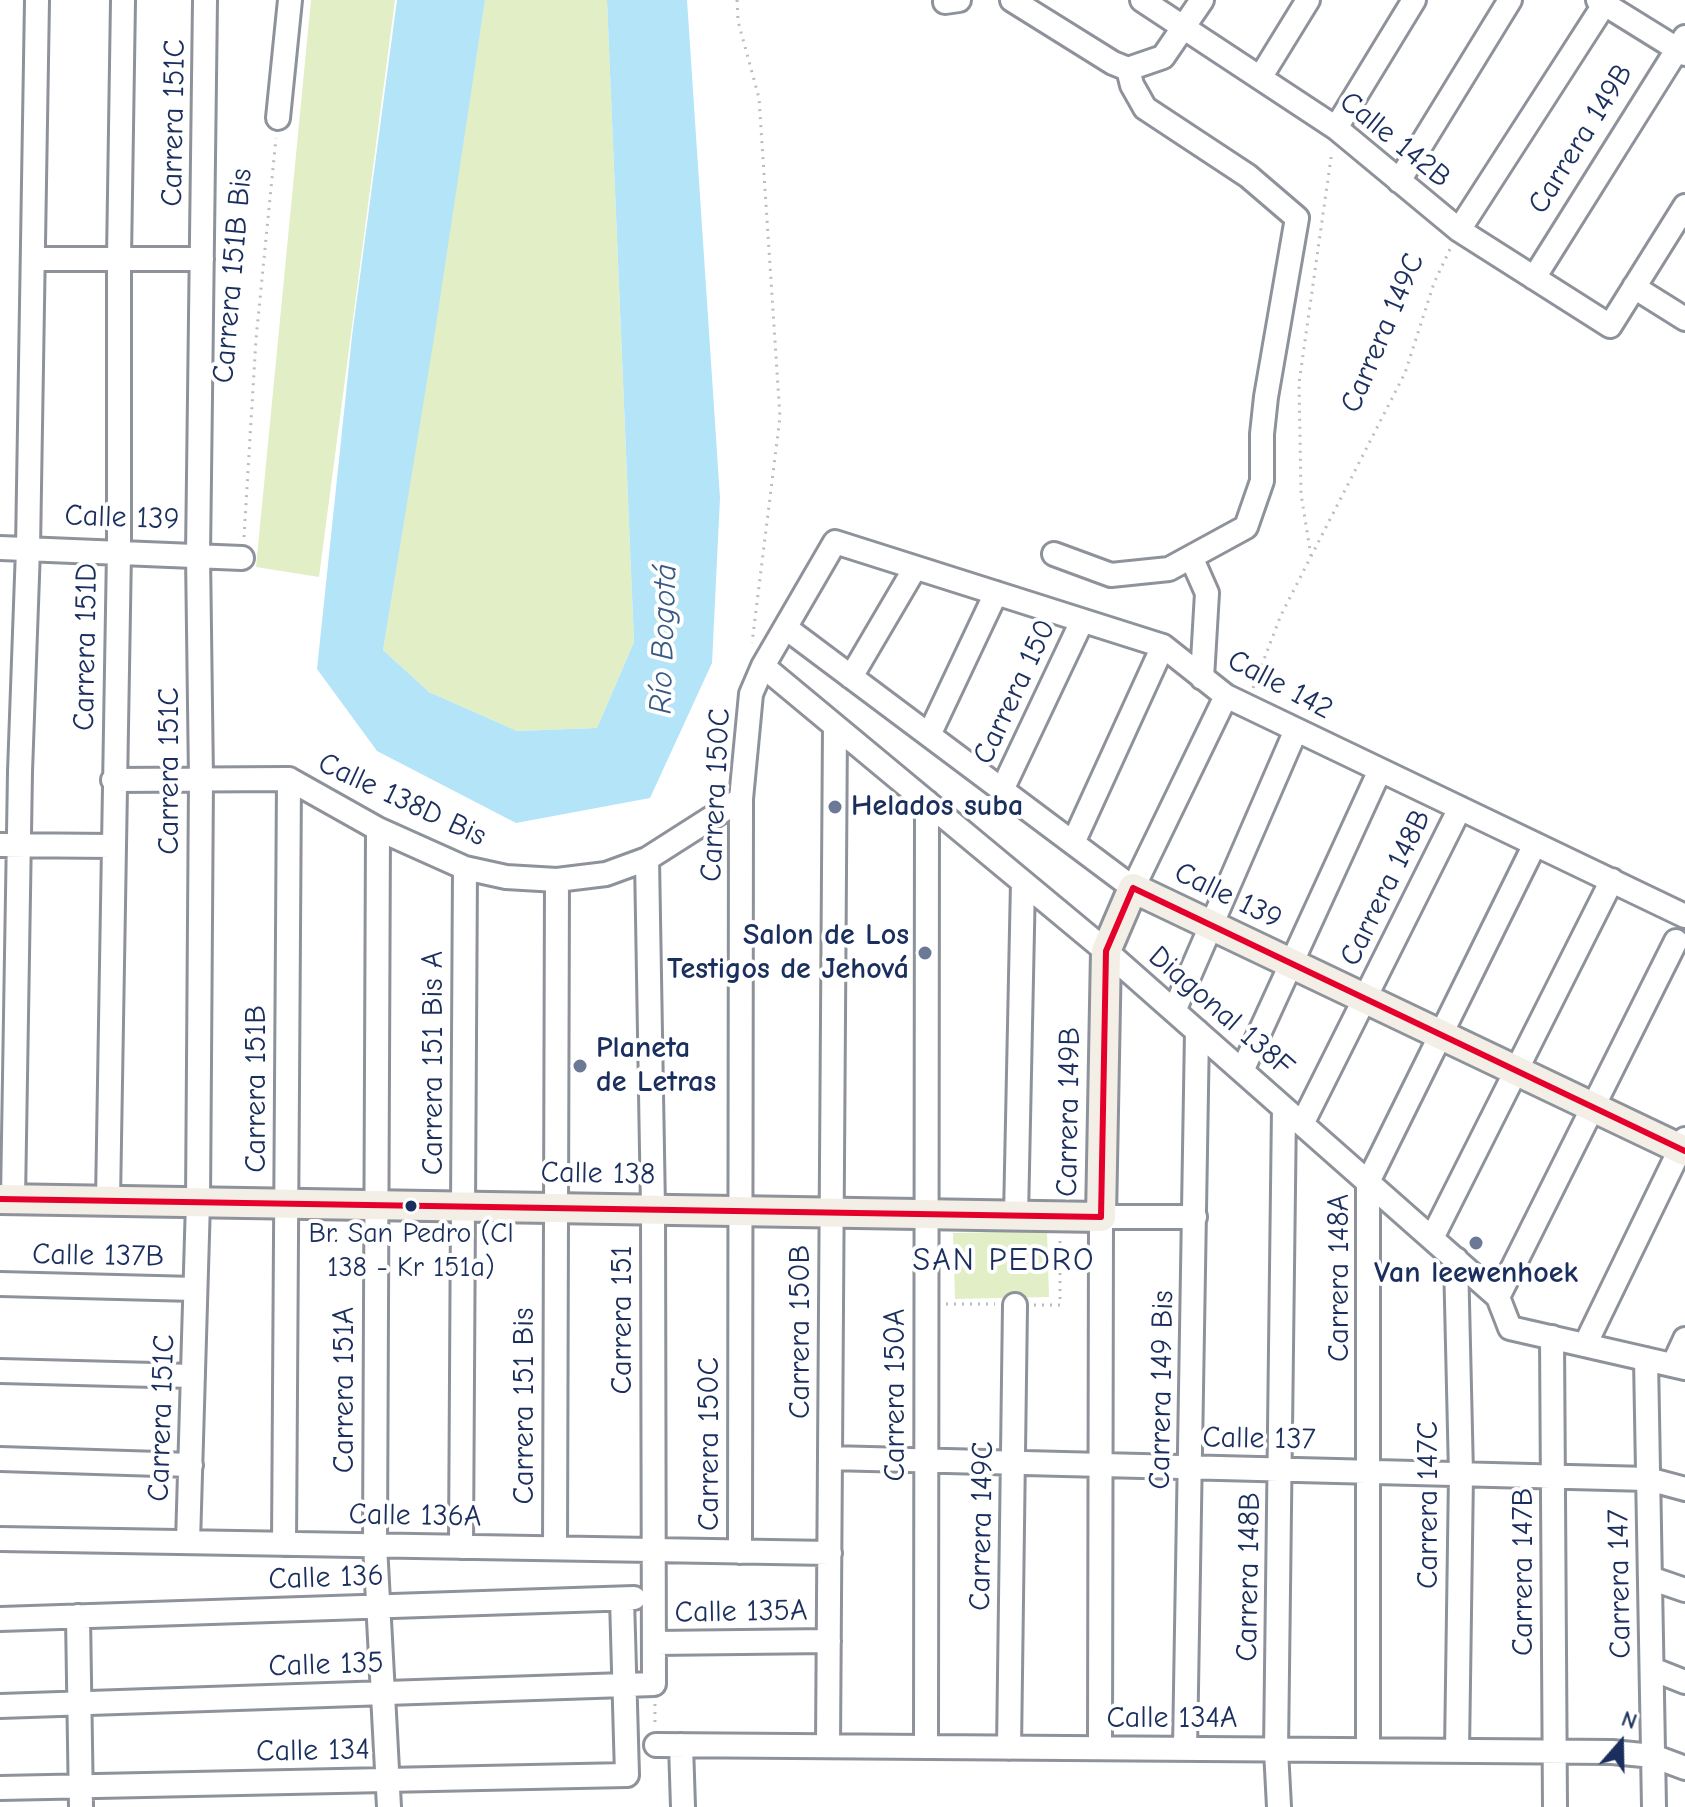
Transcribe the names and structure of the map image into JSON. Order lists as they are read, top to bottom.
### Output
{
  "streets": {
    "main road": ["Carrera 149B", "Calle 139", "Calle 138"],
    "street": [
      "Carrera 151C",
      "Calle 142B",
      "Carrera 149C",
      "Carrera 151D",
      "Calle 142",
      "Carrera 150",
      "Carrera 150C",
      "Calle 138D Bis",
      "Carrera 148B",
      "Diagonal 138F",
      "Carrera 151 Bis A",
      "Carrera 151B",
      "Calle 137B",
      "Carrera 148A",
      "Carrera 151",
      "Carrera 150B",
      "Carrera 151A",
      "Carrera 149 Bis",
      "Carrera 150A",
      "Carrera 151 Bis",
      "Calle 137",
      "Carrera 147C",
      "Calle 136A",
      "Carrera 147B",
      "Calle 136",
      "Carrera 147",
      "Calle 135A",
      "Calle 135",
      "Calle 134A",
      "Calle 134"
    ],
    "path": ["Carrera 151B Bis"]
  },
  "crossings": [
    ["Carrera 151C", "Calle 139"],
    ["Carrera 151C", "Calle 138D Bis"],
    ["Carrera 151C", "Calle 138"],
    ["Carrera 151C", "Calle 137B"],
    ["Carrera 151C", "Calle 136A"],
    ["Carrera 149B", "Calle 142B"],
    ["Carrera 149B", "Carrera 149C"],
    ["Carrera 149B", "Calle 139"],
    ["Carrera 149B", "Calle 142"],
    ["Carrera 149B", "Diagonal 138F"],
    ["Carrera 149B", "Calle 138"],
    ["Carrera 149B", "Calle 137"],
    ["Carrera 149B", "Calle 134A"],
    ["Calle 142B", "Carrera 149C"],
    ["Carrera 151B Bis", "Calle 139"],
    ["Carrera 149C", "Calle 142"],
    ["Carrera 149C", "Calle 137"],
    ["Carrera 149C", "Calle 134A"],
    ["Calle 139", "Carrera 151D"],
    ["Calle 139", "Carrera 150"],
    ["Calle 139", "Carrera 150C"],
    ["Calle 139", "Carrera 148B"],
    ["Calle 139", "Carrera 148A"],
    ["Carrera 151D", "Calle 138D Bis"],
    ["Carrera 151D", "Calle 138"],
    ["Calle 142", "Carrera 150"],
    ["Calle 142", "Carrera 150C"],
    ["Calle 142", "Carrera 148B"],
    ["Calle 142", "Carrera 148A"],
    ["Carrera 150C", "Calle 138D Bis"],
    ["Carrera 150C", "Diagonal 138F"],
    ["Carrera 150C", "Calle 138"],
    ["Carrera 150C", "Calle 136A"],
    ["Calle 138D Bis", "Carrera 151 Bis A"],
    ["Calle 138D Bis", "Carrera 151B"],
    ["Calle 138D Bis", "Carrera 151"],
    ["Calle 138D Bis", "Carrera 151A"],
    ["Calle 138D Bis", "Carrera 151 Bis"],
    ["Carrera 148B", "Diagonal 138F"],
    ["Carrera 148B", "Calle 137"],
    ["Carrera 148B", "Calle 134A"],
    ["Diagonal 138F", "Carrera 148A"],
    ["Diagonal 138F", "Carrera 150B"],
    ["Diagonal 138F", "Carrera 149 Bis"],
    ["Diagonal 138F", "Carrera 150A"],
    ["Diagonal 138F", "Carrera 147C"],
    ["Diagonal 138F", "Carrera 147B"],
    ["Carrera 151 Bis A", "Calle 138"],
    ["Carrera 151 Bis A", "Calle 136A"],
    ["Carrera 151B", "Calle 138"],
    ["Carrera 151B", "Calle 136A"],
    ["Calle 138", "Carrera 151"],
    ["Calle 138", "Carrera 150B"],
    ["Calle 138", "Carrera 151A"],
    ["Calle 138", "Carrera 149 Bis"],
    ["Calle 138", "Carrera 150A"],
    ["Calle 138", "Carrera 151 Bis"],
    ["Carrera 148A", "Calle 137"],
    ["Carrera 148A", "Calle 134A"],
    ["Carrera 151", "Calle 136A"],
    ["Carrera 151", "Calle 136"],
    ["Carrera 151", "Calle 135A"],
    ["Carrera 151", "Calle 135"],
    ["Carrera 150B", "Calle 137"],
    ["Carrera 150B", "Calle 136A"],
    ["Carrera 150B", "Calle 135A"],
    ["Carrera 150B", "Calle 134A"],
    ["Carrera 151A", "Calle 136A"],
    ["Carrera 151A", "Calle 136"],
    ["Carrera 151A", "Calle 135"],
    ["Carrera 151A", "Calle 134"],
    ["Carrera 149 Bis", "Calle 137"],
    ["Carrera 149 Bis", "Calle 134A"],
    ["Carrera 150A", "Calle 137"],
    ["Carrera 150A", "Calle 134A"],
    ["Carrera 151 Bis", "Calle 136A"],
    ["Calle 137", "Carrera 147C"],
    ["Calle 137", "Carrera 147B"],
    ["Calle 137", "Carrera 147"],
    ["Carrera 147C", "Calle 134A"],
    ["Carrera 147B", "Calle 134A"],
    ["Carrera 147", "Calle 134A"],
    ["Calle 135", "Calle 134"]
  ],
  "districts": ["SAN PEDRO"],
  "water": ["Río Bogotá"],
  "places": [
    "Helados suba",
    "Salon de Los Testigos de Jehová",
    "Planeta de Letras",
    "Br. San Pedro (Cl 138 - Kr 151a)",
    "Van leewenhoek"
  ],
  "north": "top"
}
